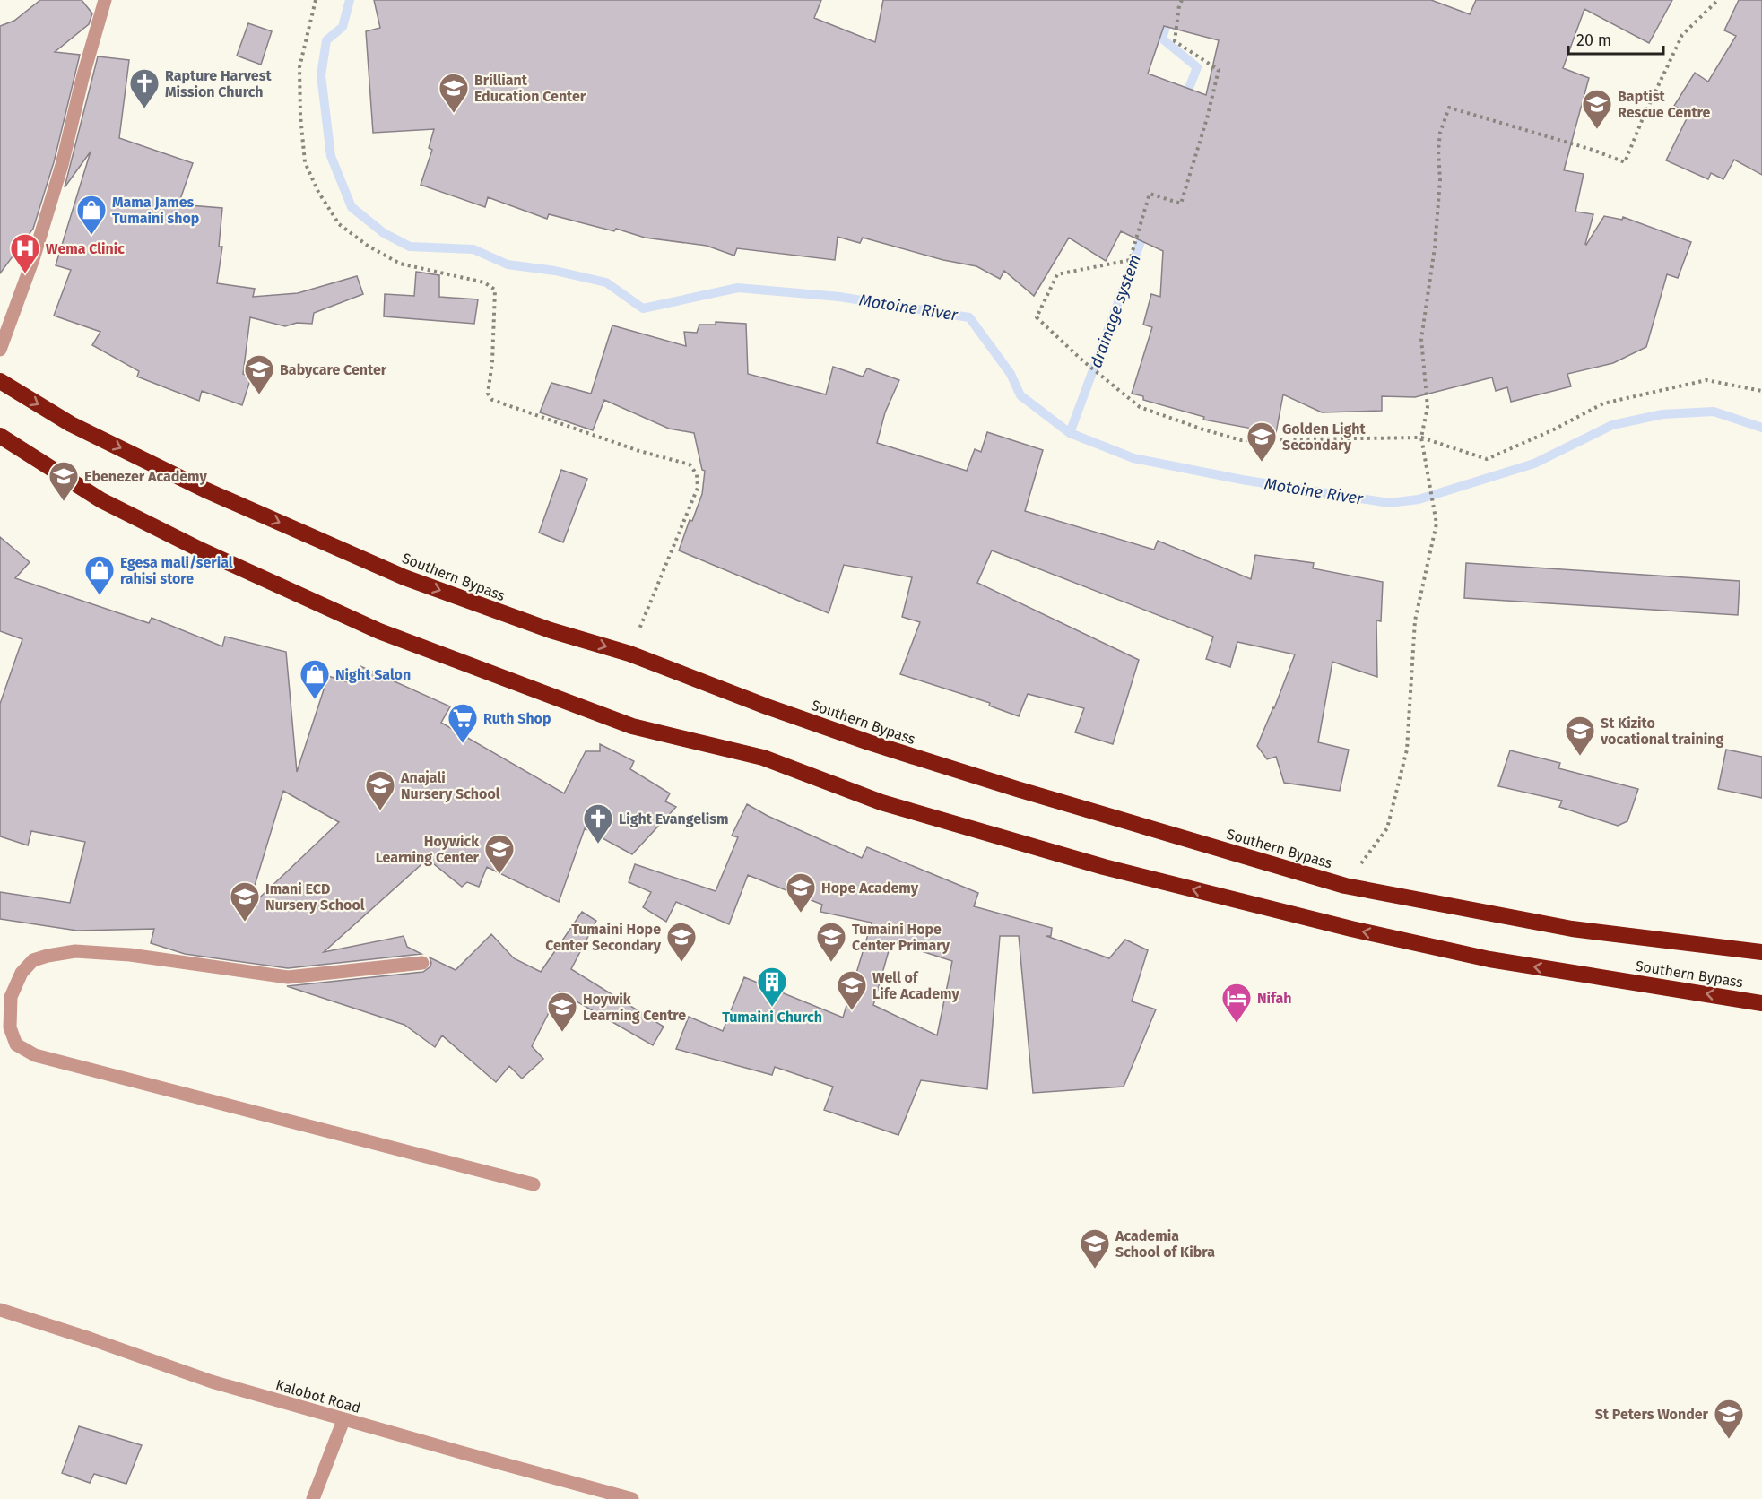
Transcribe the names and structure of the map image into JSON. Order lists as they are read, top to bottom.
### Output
{
  "streets": {
    "highway": ["Southern Bypass"],
    "street": ["Kalobot Road"]
  },
  "water": ["Motoine River", "drainage system"],
  "places": {
    "church": ["Rapture Harvest Mission Church", "Light Evangelism"],
    "school or university": [
      "Brilliant Education Center",
      "Baptist Rescue Centre",
      "Babycare Center",
      "Golden Light Secondary",
      "Ebenezer Academy",
      "St Kizito vocational training",
      "Anajali Nursery School",
      "Hoywick Learning Center",
      "Hope Academy",
      "Imani ECD Nursery School",
      "Tumaini Hope Center Secondary",
      "Tumaini Hope Center Primary",
      "Well of Life Academy",
      "Hoywik Learning Centre",
      "Academia School of Kibra",
      "St Peters Wonder"
    ],
    "shop": ["Mama James Tumaini shop", "Egesa mali/serial rahisi store", "Night Salon"],
    "hospital": ["Wema Clinic"],
    "supermarket": ["Ruth Shop"],
    "building": ["Tumaini Church"],
    "hotel": ["Nifah"]
  },
  "scale_bar": "20 m"
}
